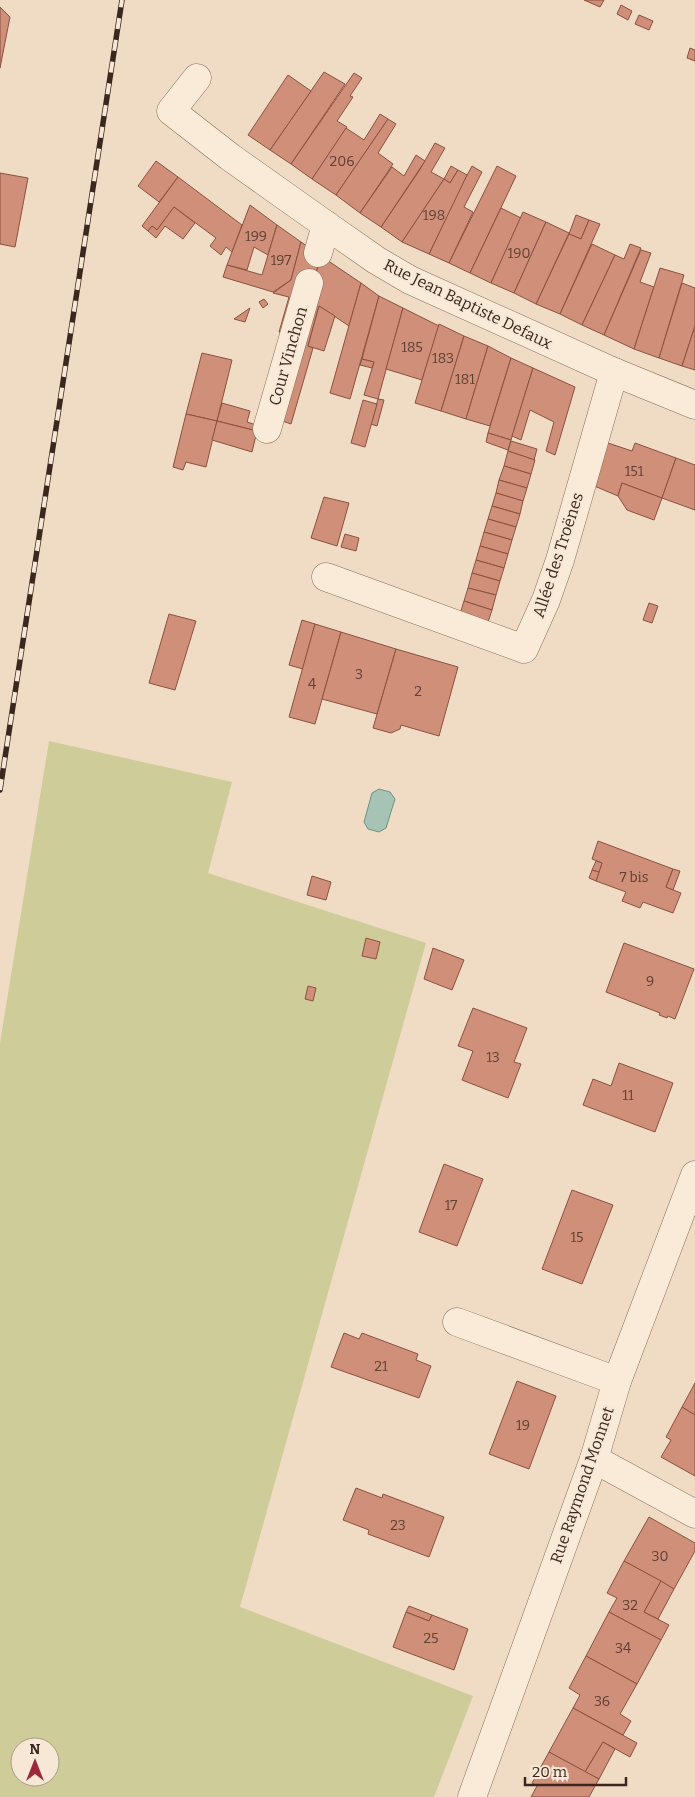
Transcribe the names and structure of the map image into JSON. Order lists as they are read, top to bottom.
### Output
{
  "streets": {
    "street": [
      "Rue Jean Baptiste Defaux",
      "Cour Vinchon",
      "Allée des Troënes",
      "Rue Raymond Monnet"
    ]
  },
  "crossings": [
    ["Rue Jean Baptiste Defaux", "Allée des Troënes"]
  ],
  "house_numbers": [
    "206",
    "198",
    "199",
    "190",
    "197",
    "185",
    "183",
    "181",
    "151",
    "3",
    "4",
    "2",
    "7 bis",
    "9",
    "13",
    "11",
    "17",
    "15",
    "21",
    "19",
    "23",
    "30",
    "32",
    "25",
    "34",
    "36"
  ],
  "scale_bar": "20 m",
  "north": "top"
}
